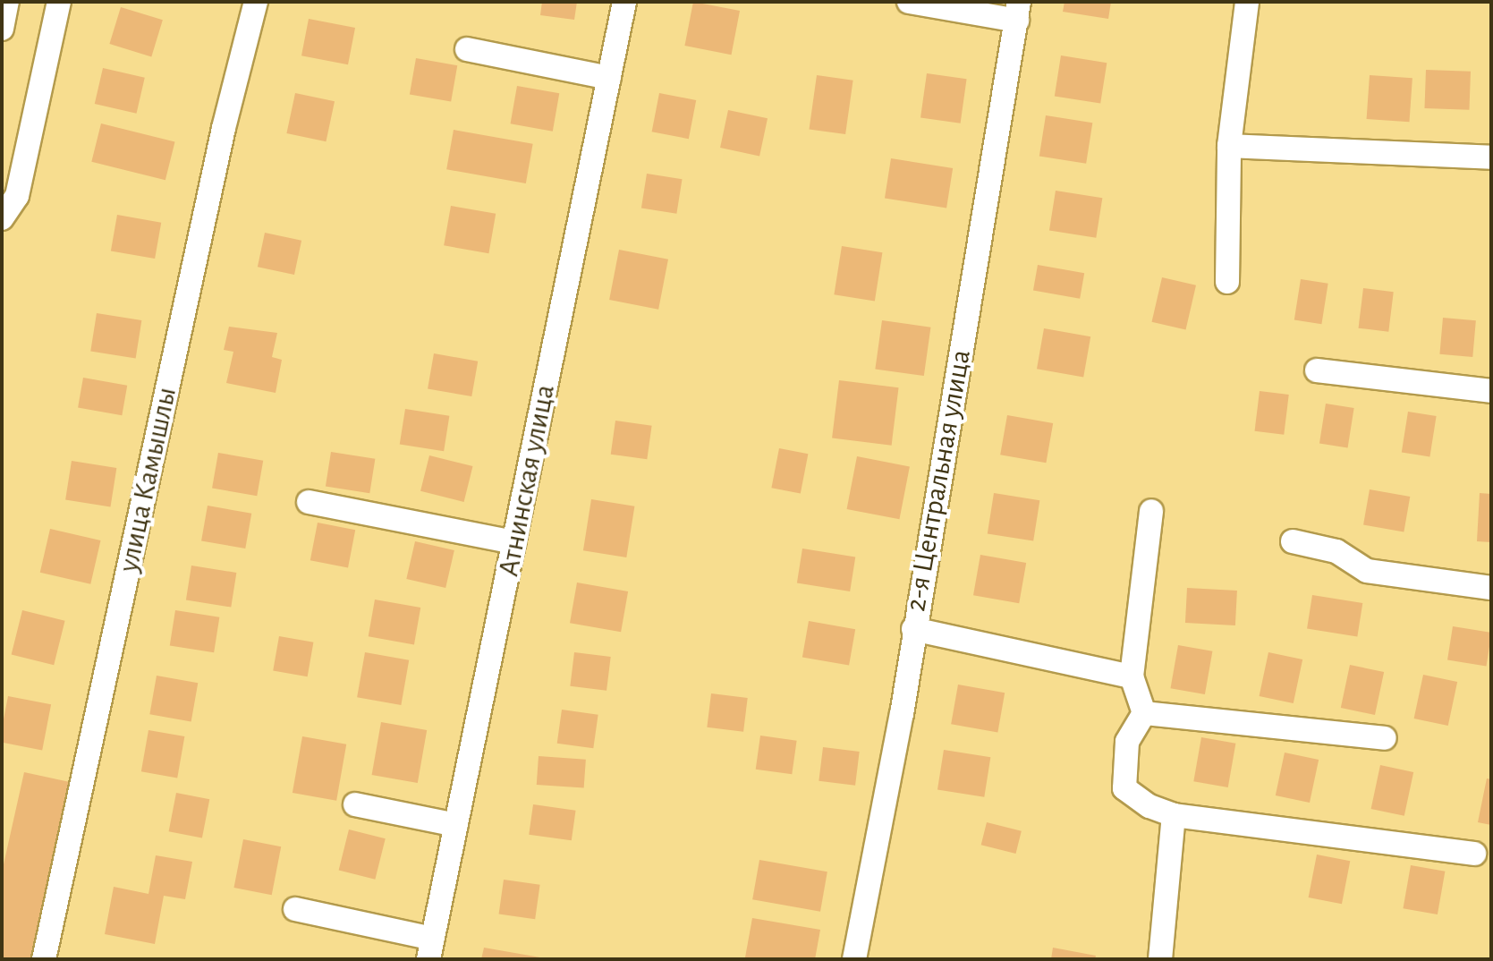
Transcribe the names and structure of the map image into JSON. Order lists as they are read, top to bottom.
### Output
{
  "streets": {
    "street": ["улица Камышлы", "Атнинская улица", "2-я Центральная улица"]
  }
}
